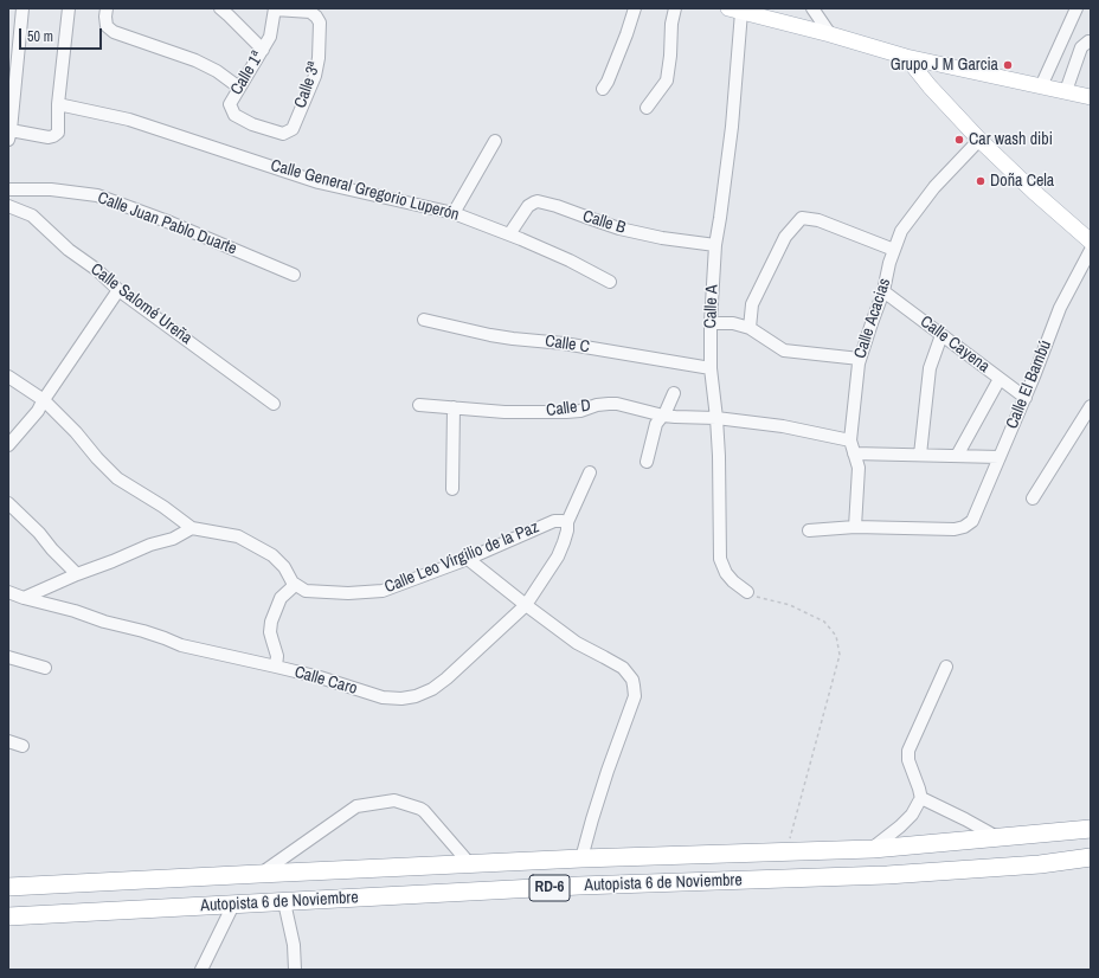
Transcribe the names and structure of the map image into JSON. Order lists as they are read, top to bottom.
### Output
{
  "streets": {
    "highway": ["Autopista 6 de Noviembre", "RD-6"],
    "street": [
      "Calle 1ª",
      "Calle 3ª",
      "Calle General Gregorio Luperón",
      "Calle B",
      "Calle Juan Pablo Duarte",
      "Calle Salomé Ureña",
      "Calle A",
      "Calle Acacias",
      "Calle C",
      "Calle Cayena",
      "Calle El Bambú",
      "Calle D",
      "Calle Leo Virgilio de la Paz",
      "Calle Caro"
    ]
  },
  "crossings": [
    ["Calle 1ª", "Calle 3ª"],
    ["Calle General Gregorio Luperón", "Calle B"],
    ["Calle B", "Calle A"],
    ["Calle A", "Calle C"],
    ["Calle A", "Calle D"],
    ["Calle Acacias", "Calle Cayena"],
    ["Calle Acacias", "Calle El Bambú"],
    ["Calle Acacias", "Calle D"],
    ["Calle Cayena", "Calle El Bambú"],
    ["Calle Leo Virgilio de la Paz", "Calle Caro"]
  ],
  "places": ["Grupo J M Garcia", "Car wash dibi", "Doña Cela"],
  "scale_bar": "50 m"
}
